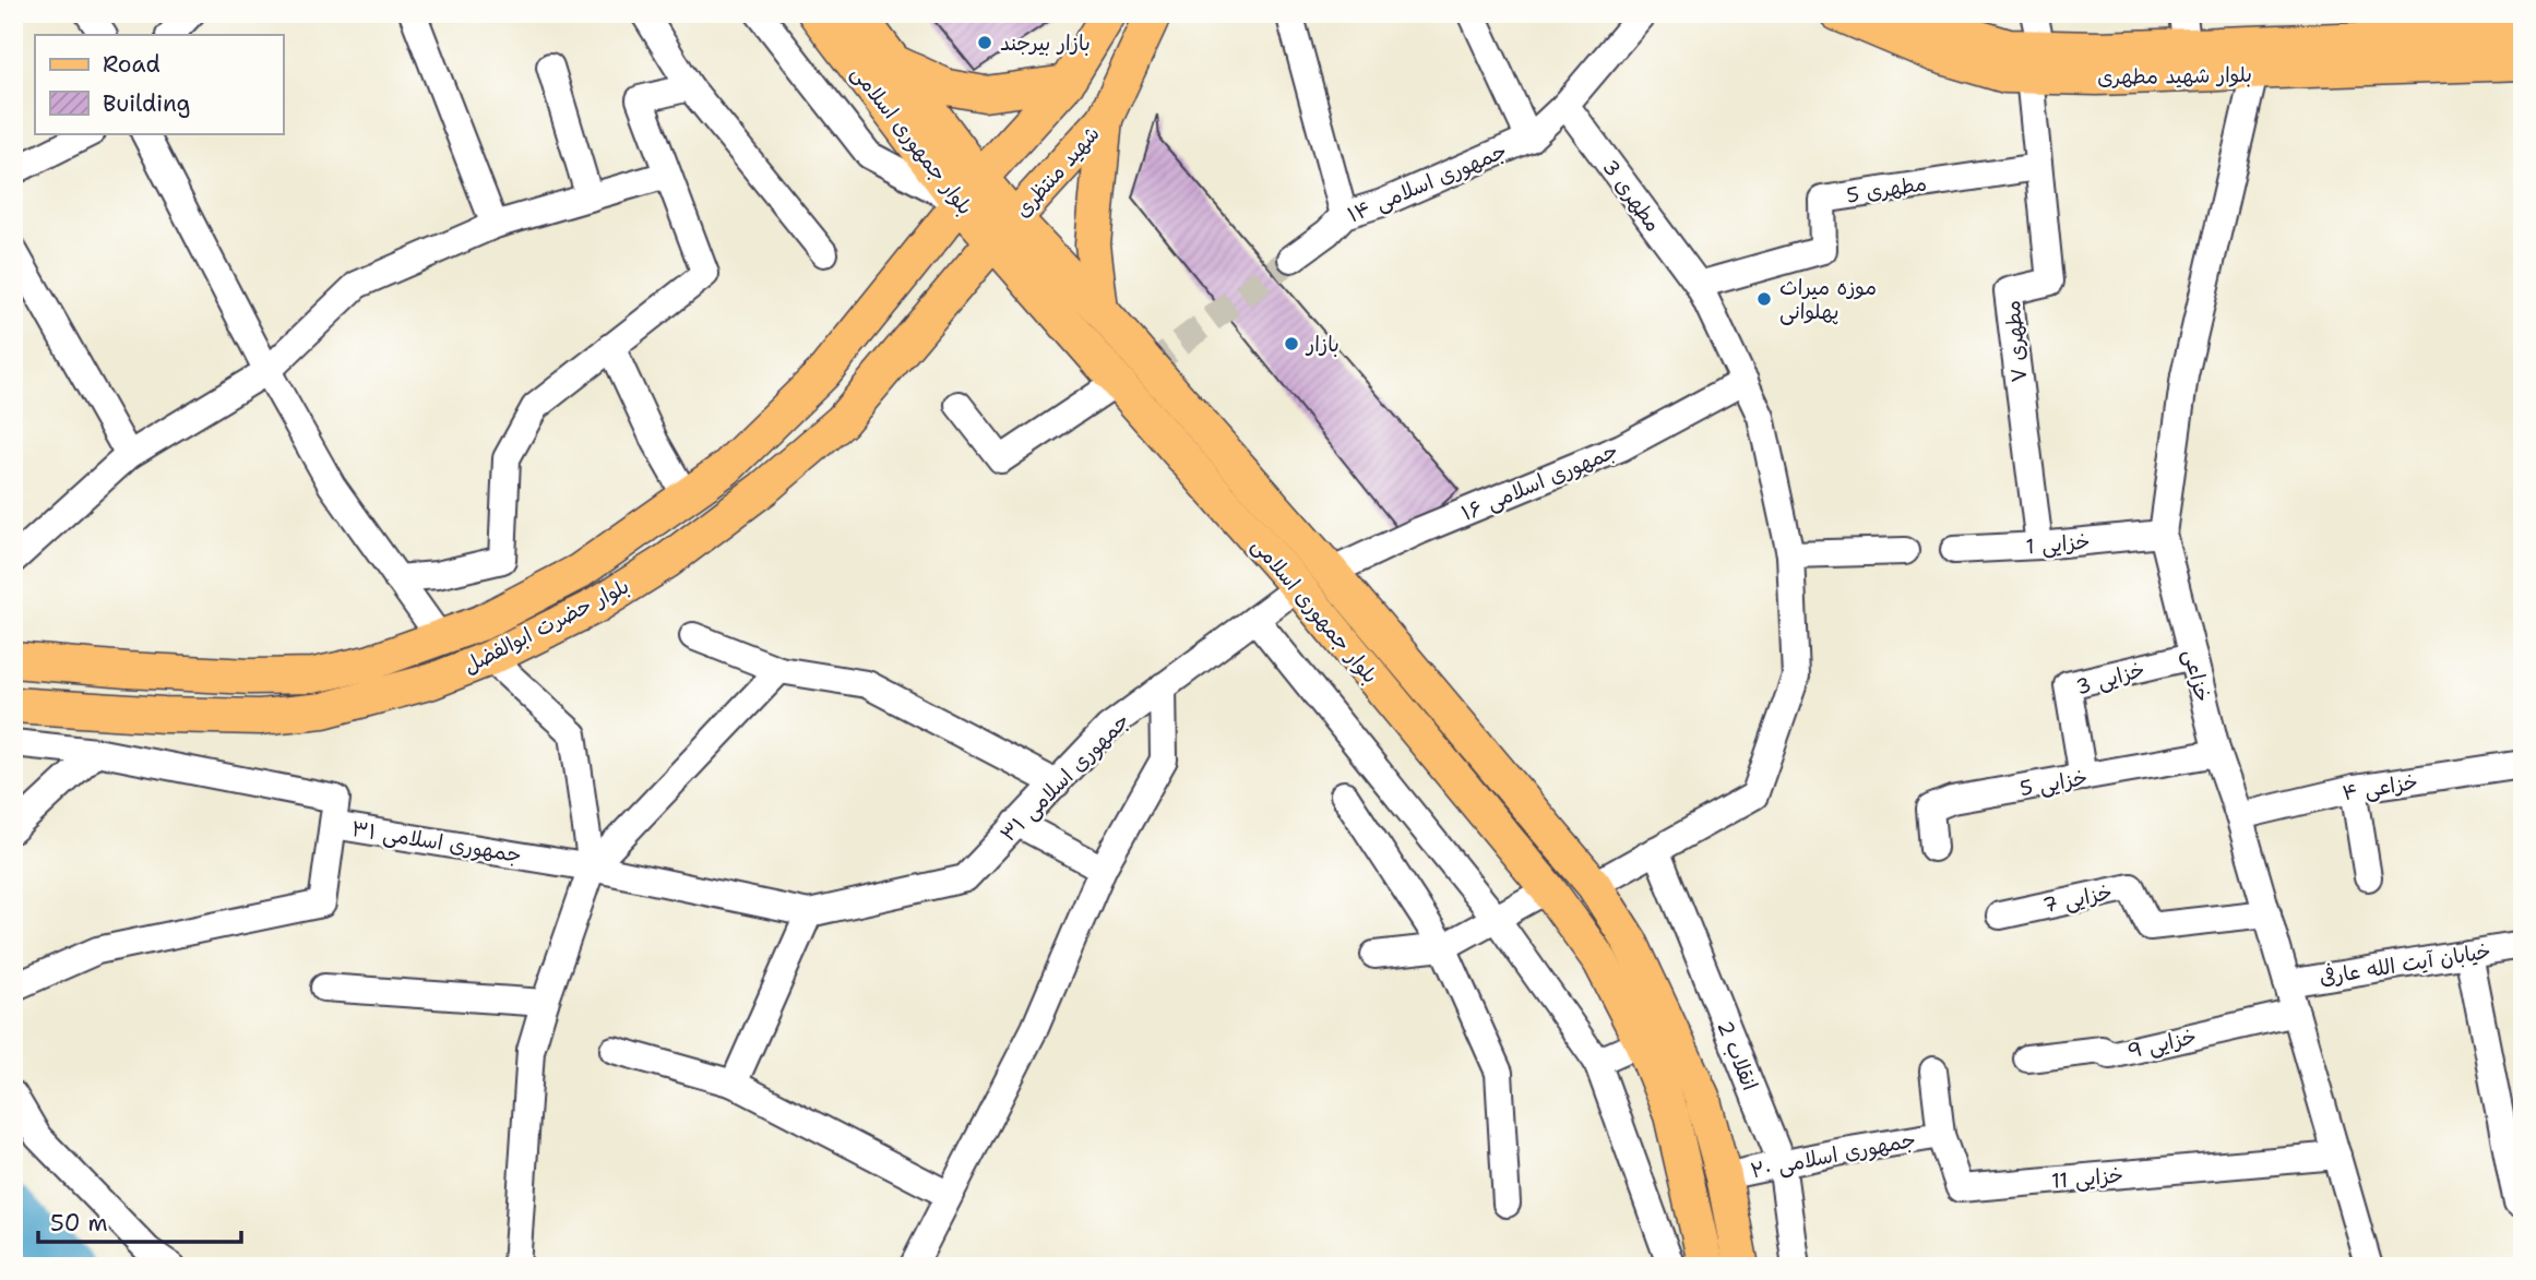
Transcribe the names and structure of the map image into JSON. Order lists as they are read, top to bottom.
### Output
{
  "streets": {
    "main road": [
      "بلوار شهید مطهری",
      "بلوار جمهوری اسلامی",
      "شهید منتظری",
      "بلوار حضرت ابوالفضل"
    ],
    "street": [
      "جمهوری اسلامی ۱۴",
      "مطهری 5",
      "مطهری 3",
      "مطهری ۷",
      "جمهوری اسلامی ۱۶",
      "خزایی 1",
      "خزاعی",
      "خزایی 3",
      "جمهوری اسلامی ۳۱",
      "خزایی 5",
      "خزاعی ۴",
      "خزایی 7",
      "خیابان آیت الله عارفی",
      "خزایی 9",
      "انقلاب 2",
      "جمهوری اسلامی ۲۰",
      "خزایی 11"
    ]
  },
  "crossings": [
    ["بلوار شهید مطهری", "مطهری ۷"],
    ["بلوار شهید مطهری", "خزاعی"],
    ["بلوار جمهوری اسلامی", "شهید منتظری"],
    ["بلوار جمهوری اسلامی", "مطهری 3"],
    ["بلوار جمهوری اسلامی", "جمهوری اسلامی ۱۶"],
    ["بلوار جمهوری اسلامی", "بلوار حضرت ابوالفضل"],
    ["بلوار جمهوری اسلامی", "جمهوری اسلامی ۳۱"],
    ["بلوار جمهوری اسلامی", "جمهوری اسلامی ۲۰"],
    ["شهید منتظری", "بلوار حضرت ابوالفضل"],
    ["مطهری 5", "مطهری 3"],
    ["مطهری 5", "مطهری ۷"],
    ["مطهری 3", "جمهوری اسلامی ۱۶"],
    ["مطهری 3", "انقلاب 2"],
    ["مطهری ۷", "خزایی 1"],
    ["خزایی 1", "خزاعی"],
    ["خزاعی", "خزایی 3"],
    ["خزاعی", "خزایی 5"],
    ["خزاعی", "خزاعی ۴"],
    ["خزاعی", "خزایی 7"],
    ["خزاعی", "خیابان آیت الله عارفی"],
    ["خزاعی", "خزایی 9"],
    ["خزاعی", "خزایی 11"],
    ["خزایی 3", "خزایی 5"],
    ["انقلاب 2", "جمهوری اسلامی ۲۰"],
    ["جمهوری اسلامی ۲۰", "خزایی 11"]
  ],
  "places": ["بازار بیرجند", "موزه میراث پهلوانی", "بازار"],
  "legend": ["Road", "Building"],
  "scale_bar": "50 m"
}
